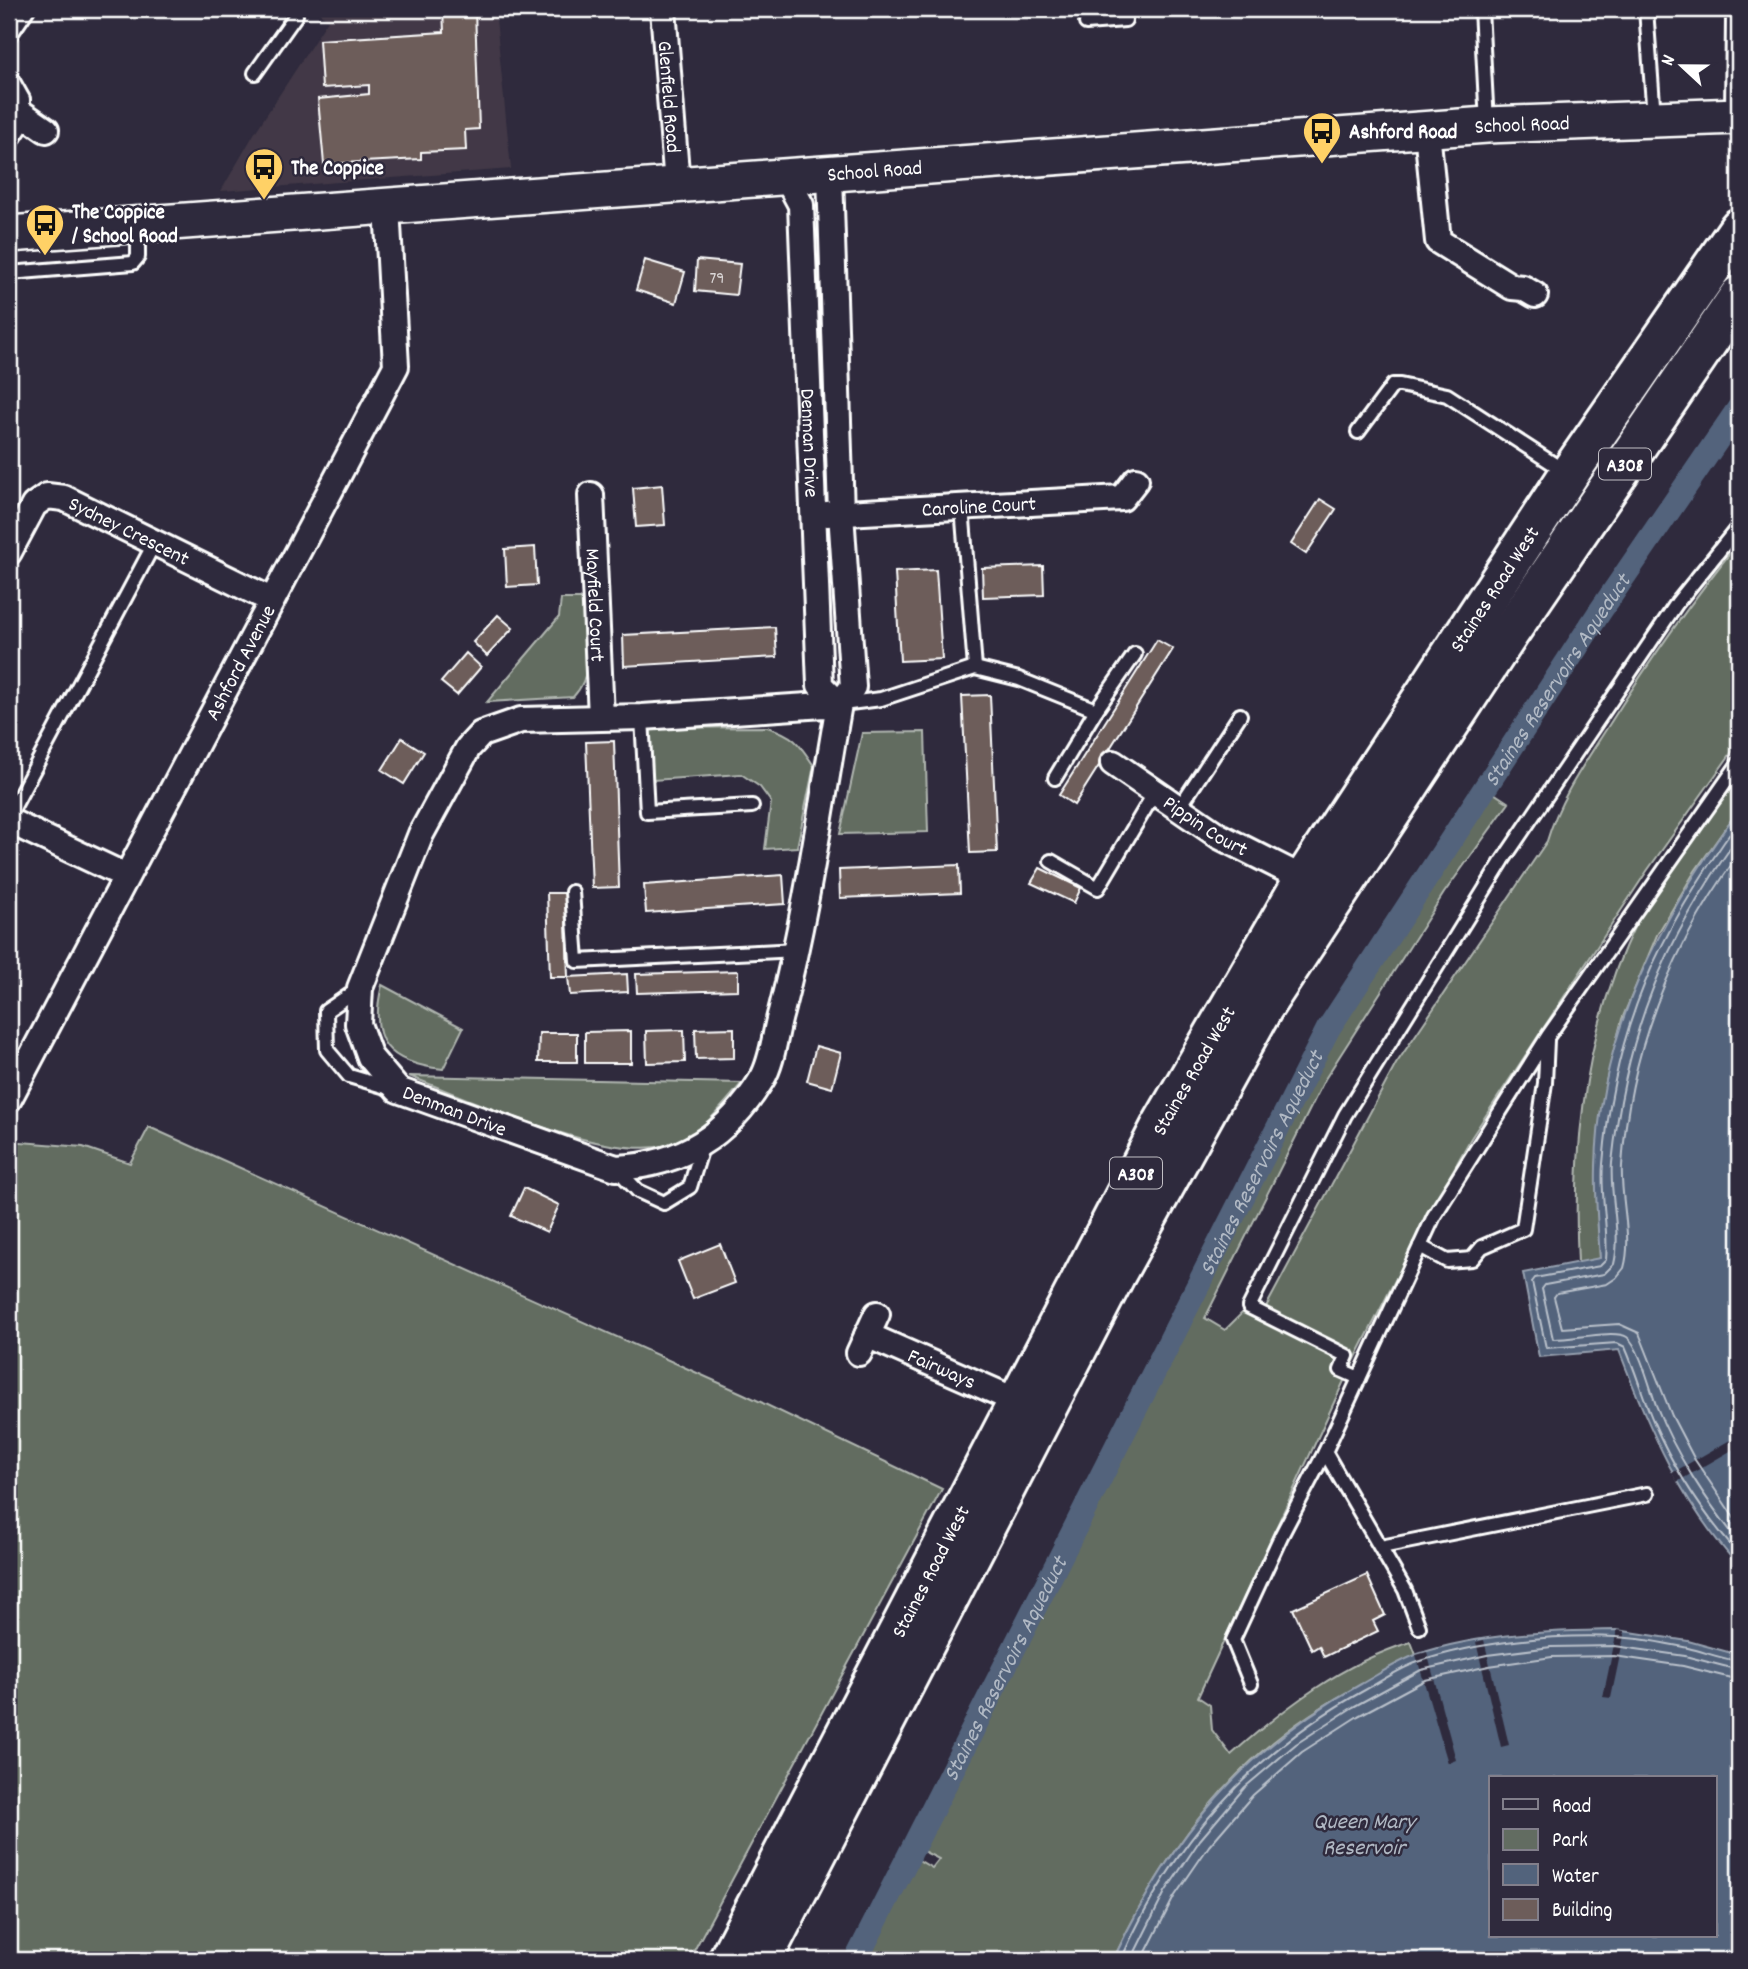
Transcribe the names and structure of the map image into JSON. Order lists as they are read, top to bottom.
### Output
{
  "streets": {
    "highway": ["A308", "Staines Road West"],
    "main road": ["School Road"],
    "street": [
      "Glenfield Road",
      "Denman Drive",
      "Caroline Court",
      "Sydney Crescent",
      "Mayfield Court",
      "Ashford Avenue",
      "Pippin Court",
      "Fairways"
    ]
  },
  "crossings": [
    ["Glenfield Road", "School Road"],
    ["School Road", "Denman Drive"],
    ["School Road", "Ashford Avenue"],
    ["Denman Drive", "Caroline Court"],
    ["Denman Drive", "Mayfield Court"],
    ["Sydney Crescent", "Ashford Avenue"],
    ["Staines Road West", "Pippin Court"],
    ["Staines Road West", "Fairways"]
  ],
  "water": ["Staines Reservoirs Aqueduct", "Queen Mary Reservoir"],
  "places": {
    "bus stop": ["Ashford Road", "The Coppice", "The Coppice / School Road"]
  },
  "house_numbers": ["79"],
  "legend": [
    "Road",
    "Park",
    "Water",
    "Building"
  ],
  "north": "left"
}
